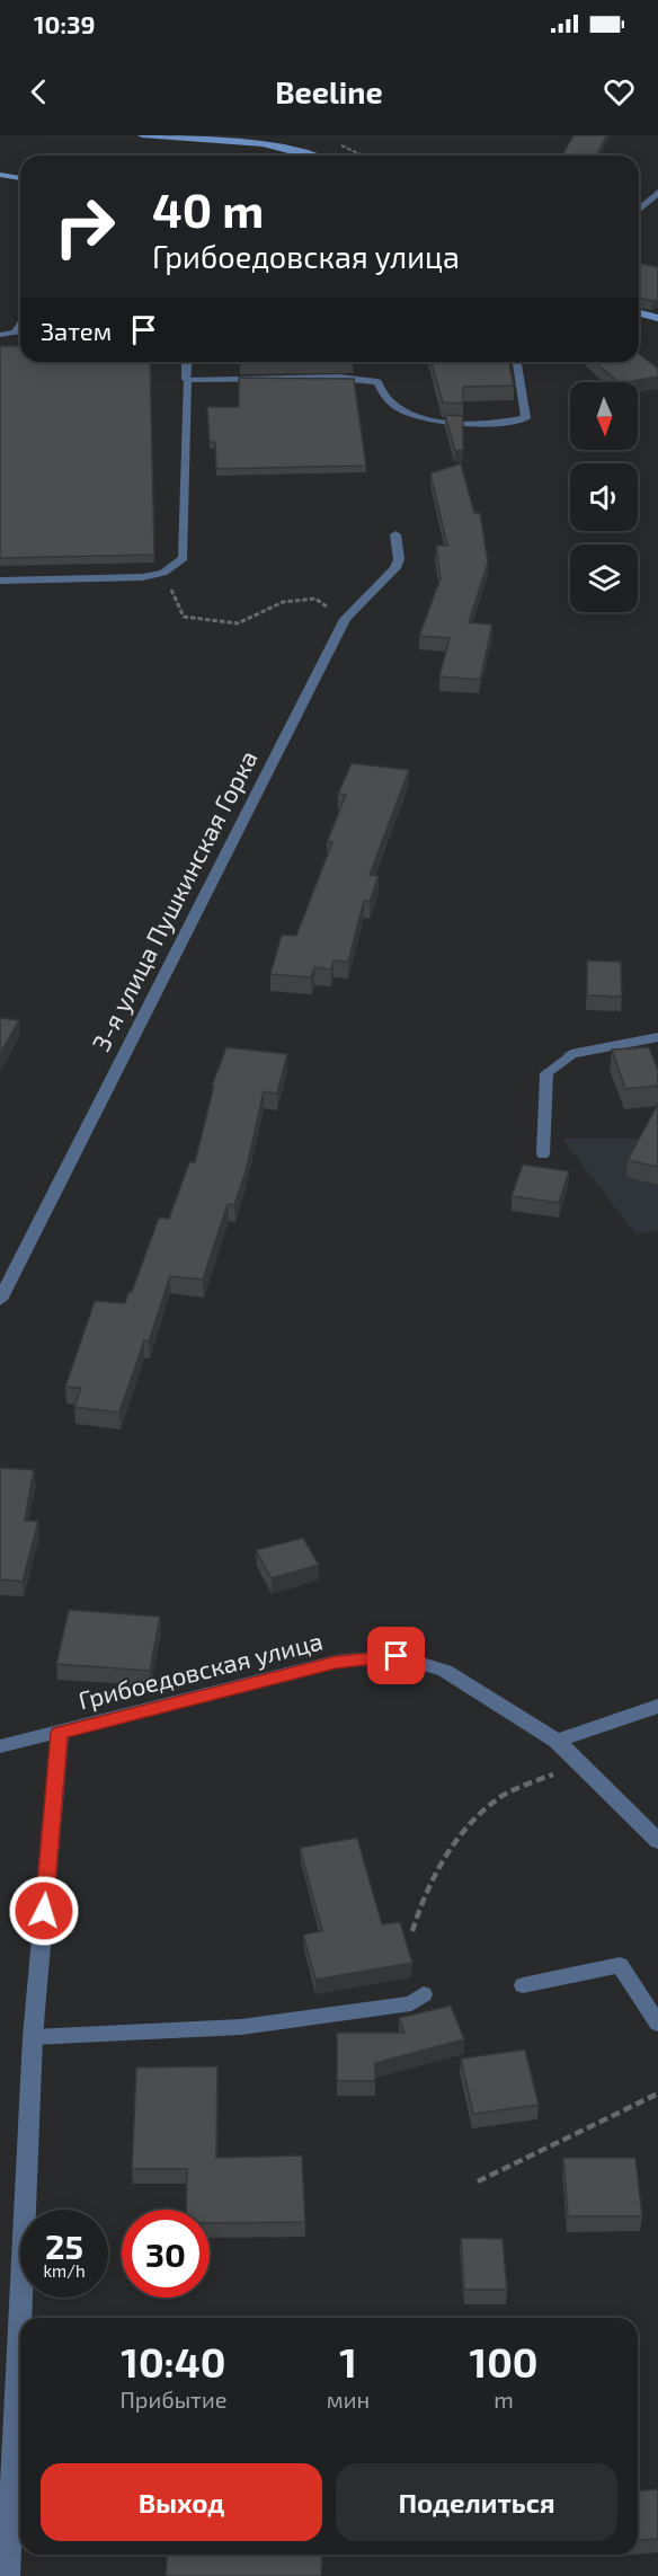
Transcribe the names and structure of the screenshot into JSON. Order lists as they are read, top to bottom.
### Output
{
  "streets": {
    "street": ["3-я улица Пушкинская Горка", "Грибоедовская улица"]
  },
  "north": "bottom",
  "page": {
    "status": "10:39",
    "header": "Beeline",
    "turn": ["40 m", "Грибоедовская улица"],
    "then": "Затем",
    "speed": "25 km/h",
    "limit": "30",
    "eta": [
      "10:40",
      "Прибытие",
      "1",
      "мин",
      "100",
      "m"
    ],
    "buttons": ["Выход", "Поделиться"]
  }
}
